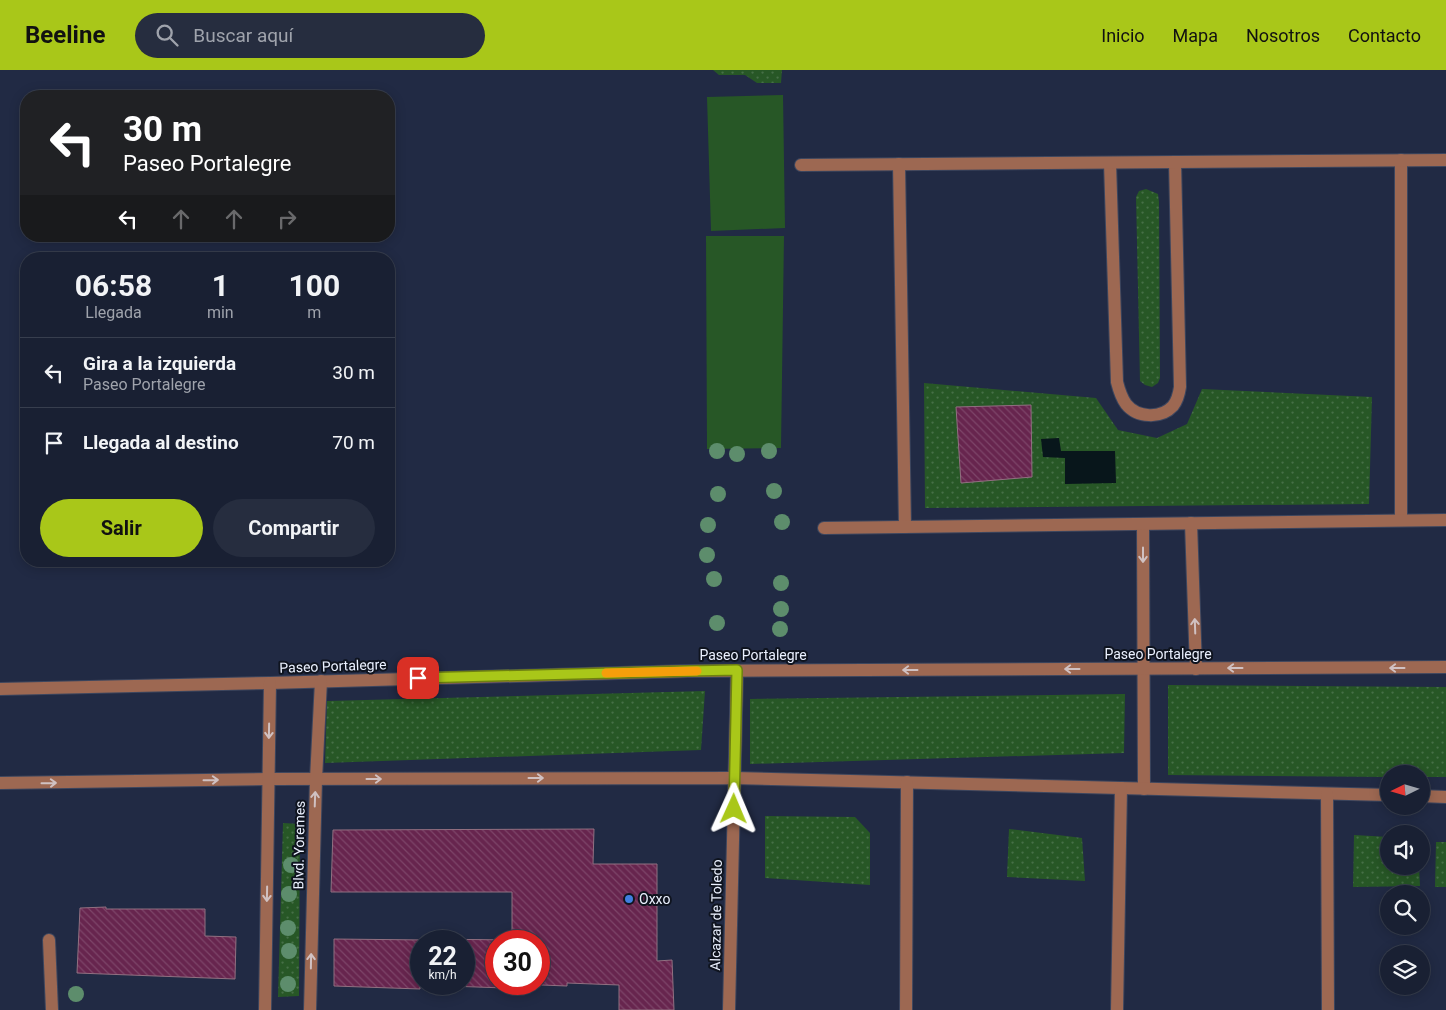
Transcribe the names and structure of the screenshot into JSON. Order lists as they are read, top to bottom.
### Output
{
  "streets": {
    "street": ["Paseo Portalegre", "Blvd. Yoremes", "Alcazar de Toledo"]
  },
  "crossings": [
    ["Paseo Portalegre", "Blvd. Yoremes"],
    ["Paseo Portalegre", "Alcazar de Toledo"]
  ],
  "one_way": ["Paseo Portalegre"],
  "places": ["Oxxo"],
  "north": "left",
  "page": {
    "header": "Beeline",
    "search": "Buscar aquí",
    "nav": [
      "Inicio",
      "Mapa",
      "Nosotros",
      "Contacto"
    ],
    "turn": ["30 m", "Paseo Portalegre"],
    "eta": [
      "06:58",
      "Llegada",
      "1",
      "min",
      "100",
      "m"
    ],
    "list": [
      {
        "name": "Gira a la izquierda",
        "note": "Paseo Portalegre",
        "value": "30 m"
      },
      {
        "name": "Llegada al destino",
        "value": "70 m"
      }
    ],
    "buttons": ["Salir", "Compartir"],
    "speed": "22 km/h",
    "limit": "30"
  }
}
